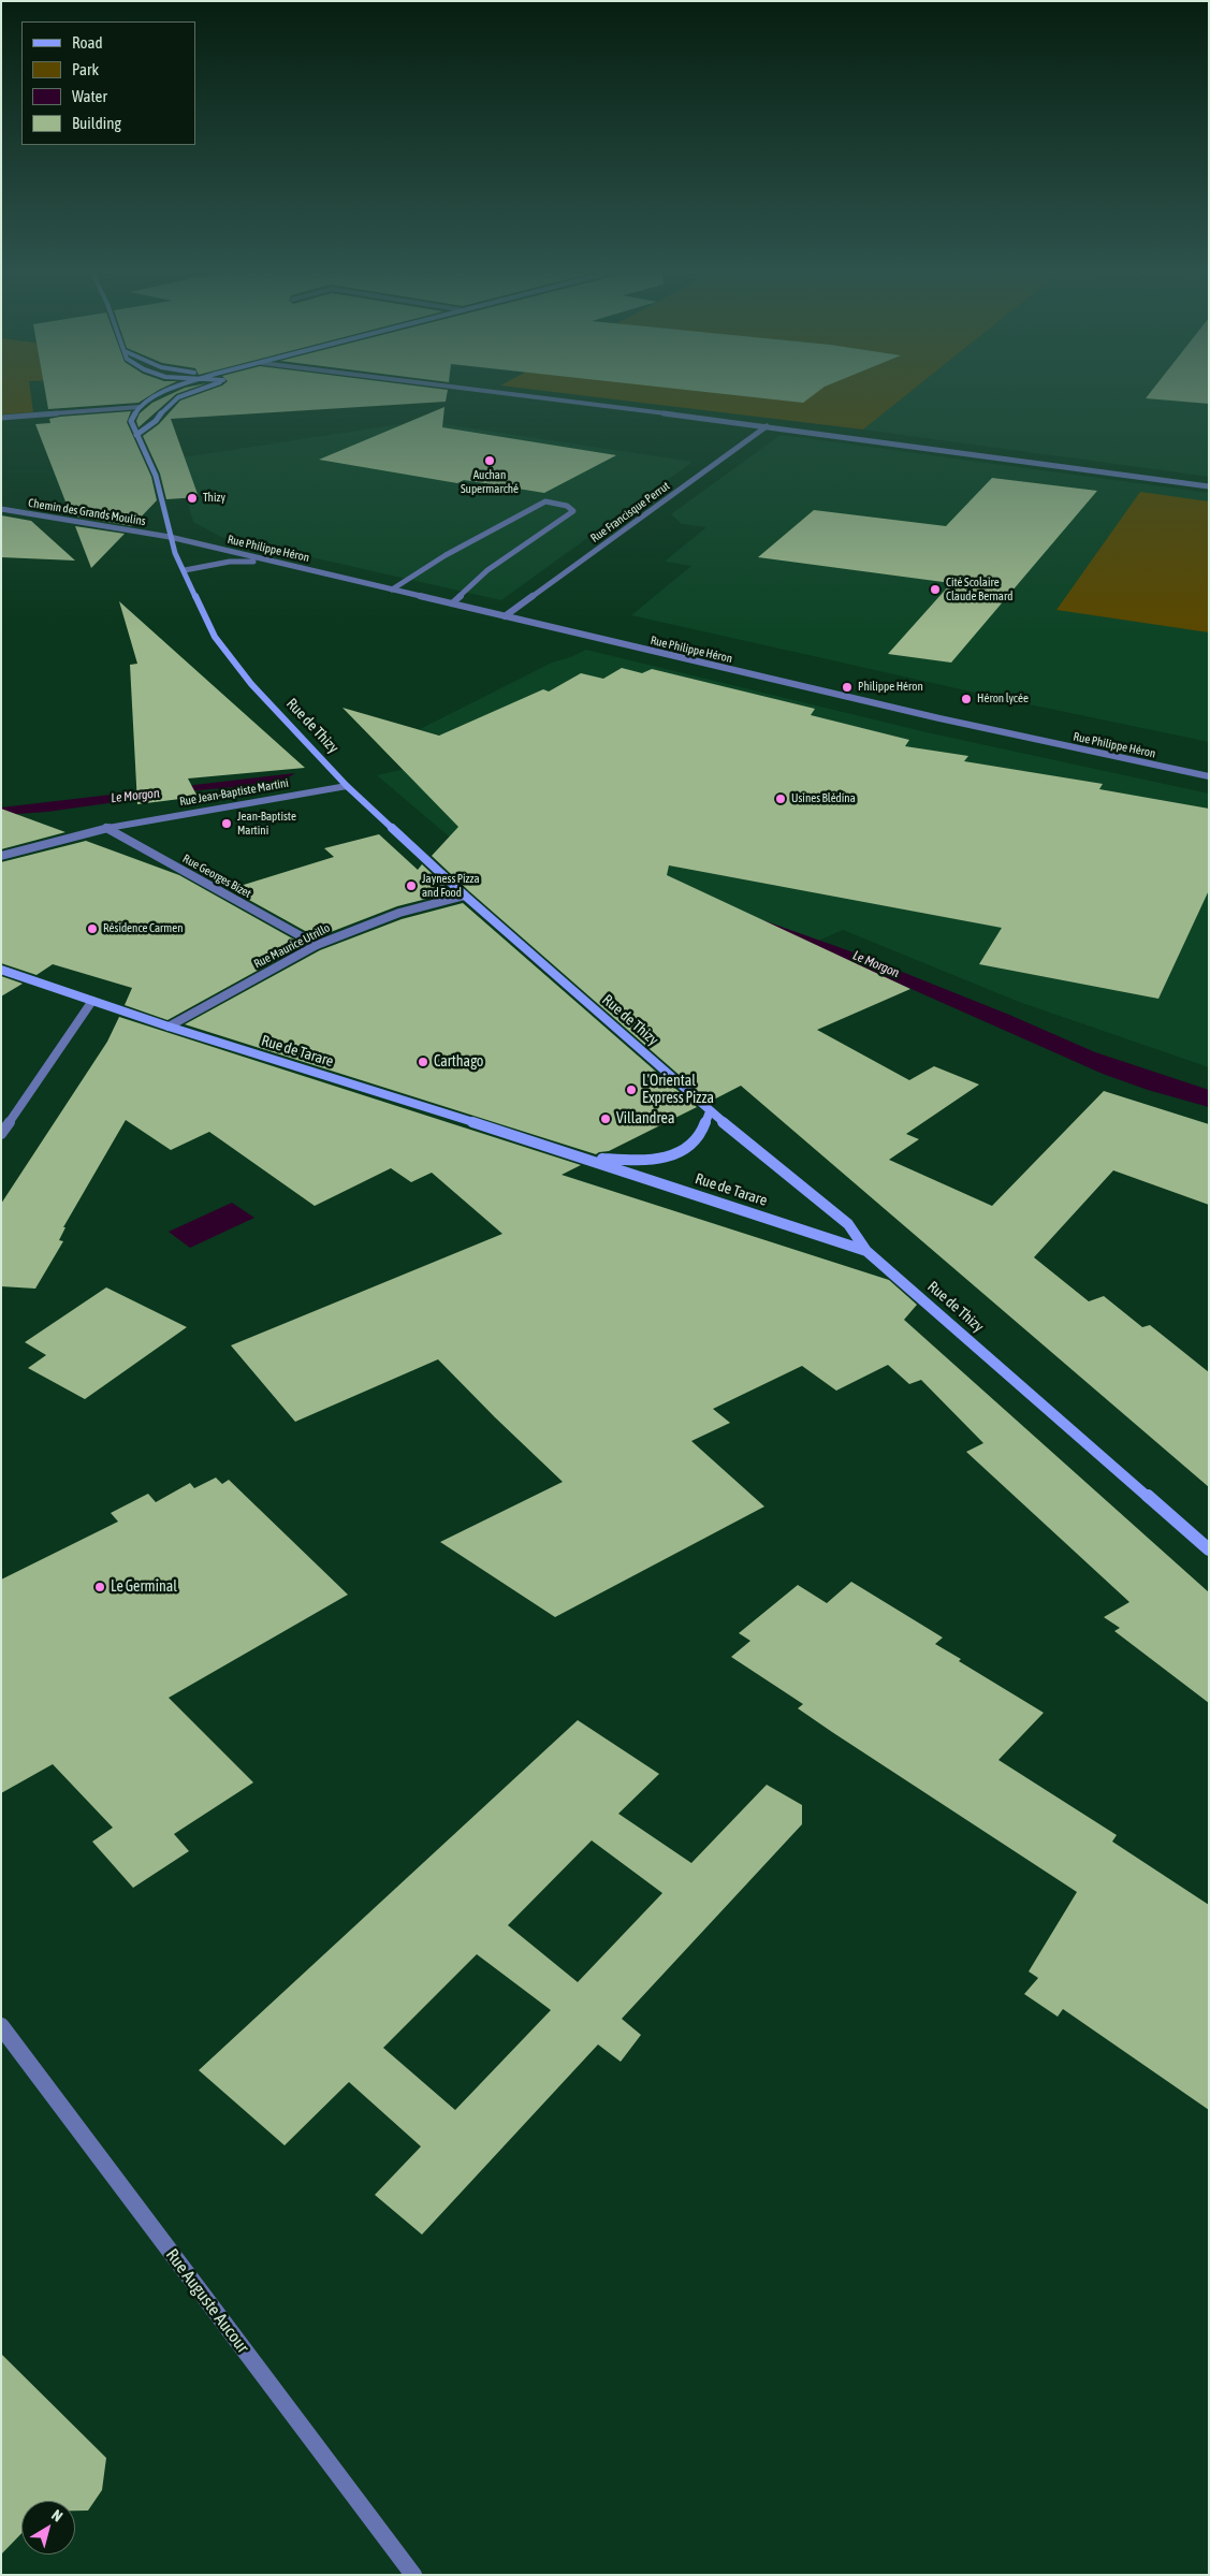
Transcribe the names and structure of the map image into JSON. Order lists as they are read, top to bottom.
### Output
{
  "streets": {
    "main road": ["Rue de Thizy", "Rue de Tarare"],
    "street": [
      "Chemin des Grands Moulins",
      "Rue Francisque Perrut",
      "Rue Philippe Héron",
      "Rue Jean-Baptiste Martini",
      "Rue Georges Bizet",
      "Rue Maurice Utrillo",
      "Rue Auguste Aucour"
    ]
  },
  "crossings": [
    ["Chemin des Grands Moulins", "Rue Philippe Héron"],
    ["Chemin des Grands Moulins", "Rue de Thizy"],
    ["Rue Francisque Perrut", "Rue Philippe Héron"],
    ["Rue Philippe Héron", "Rue de Thizy"],
    ["Rue de Thizy", "Rue Jean-Baptiste Martini"],
    ["Rue de Thizy", "Rue Maurice Utrillo"],
    ["Rue de Thizy", "Rue de Tarare"],
    ["Rue Jean-Baptiste Martini", "Rue Georges Bizet"],
    ["Rue Georges Bizet", "Rue Maurice Utrillo"],
    ["Rue Maurice Utrillo", "Rue de Tarare"]
  ],
  "water": ["Le Morgon"],
  "places": [
    "Auchan Supermarché",
    "Thizy",
    "Cité Scolaire Claude Bernard",
    "Philippe Héron",
    "Héron lycée",
    "Usines Blédina",
    "Jean-Baptiste Martini",
    "Jayness Pizza and Food",
    "Résidence Carmen",
    "Carthago",
    "L'Oriental Express Pizza",
    "Villandrea",
    "Le Germinal"
  ],
  "legend": [
    "Road",
    "Park",
    "Water",
    "Building"
  ],
  "north": "top right"
}
